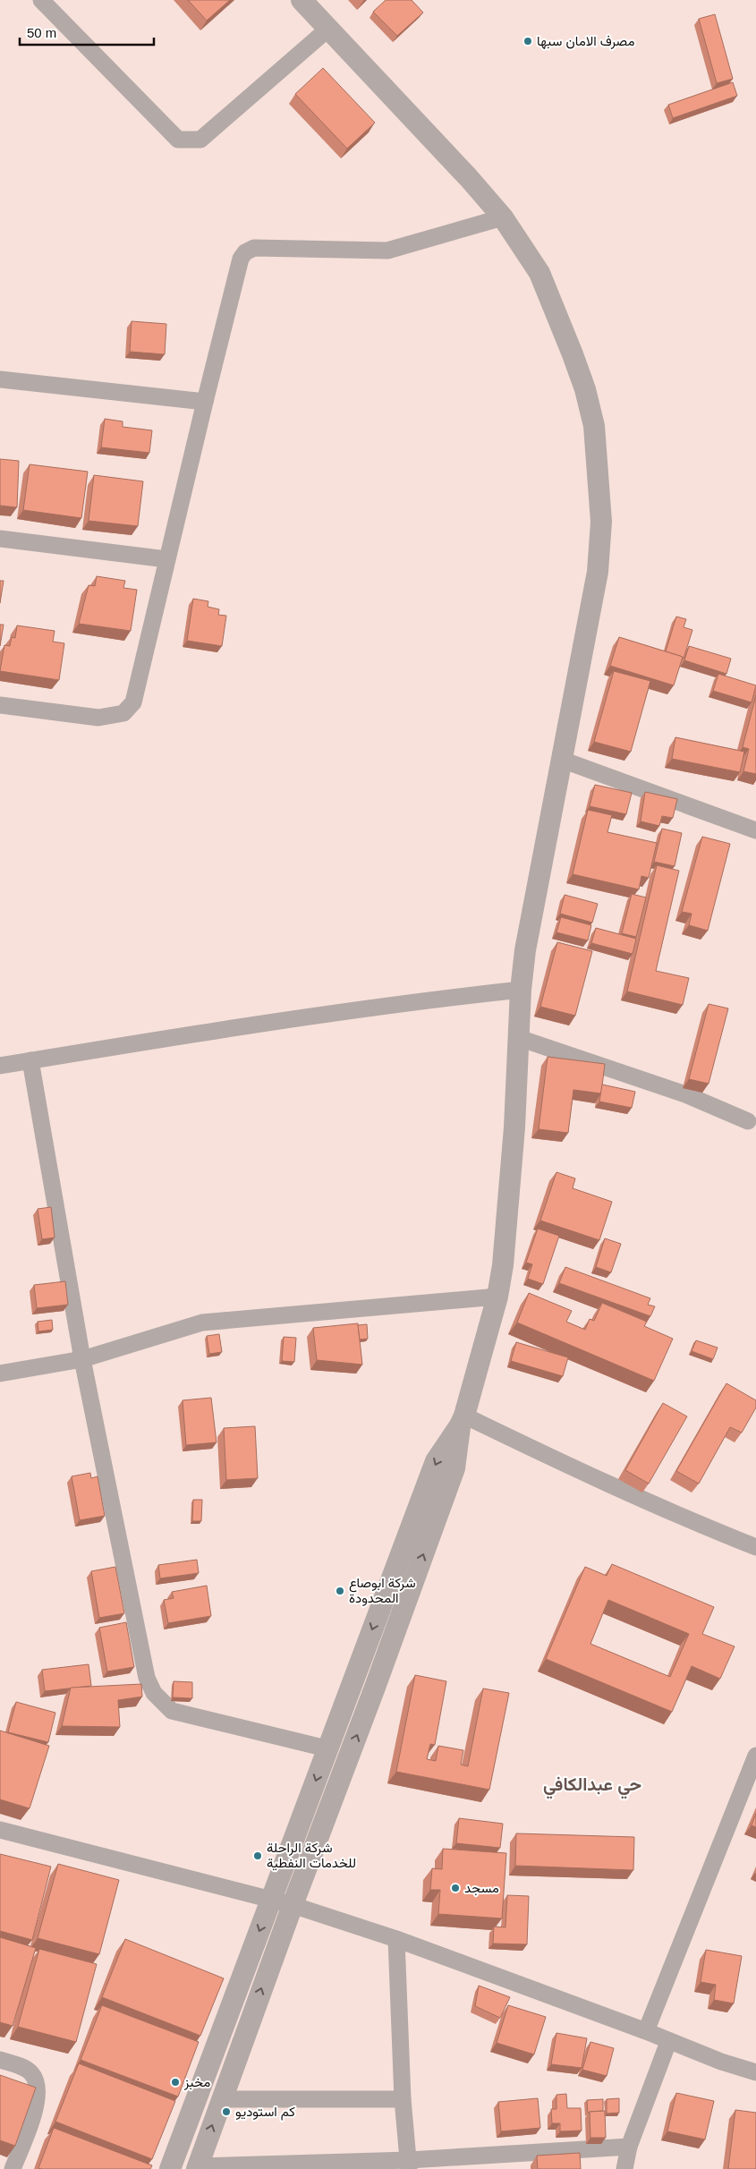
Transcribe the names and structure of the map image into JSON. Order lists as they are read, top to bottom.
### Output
{
  "districts": ["حي عبدالكافي"],
  "places": [
    "مصرف الامان سبها",
    "شركة ابوصاع المحدودة",
    "شركة الراحلة للخدمات النفطية",
    "مسجد",
    "مخبز",
    "كم استوديو"
  ],
  "scale_bar": "50 m"
}
